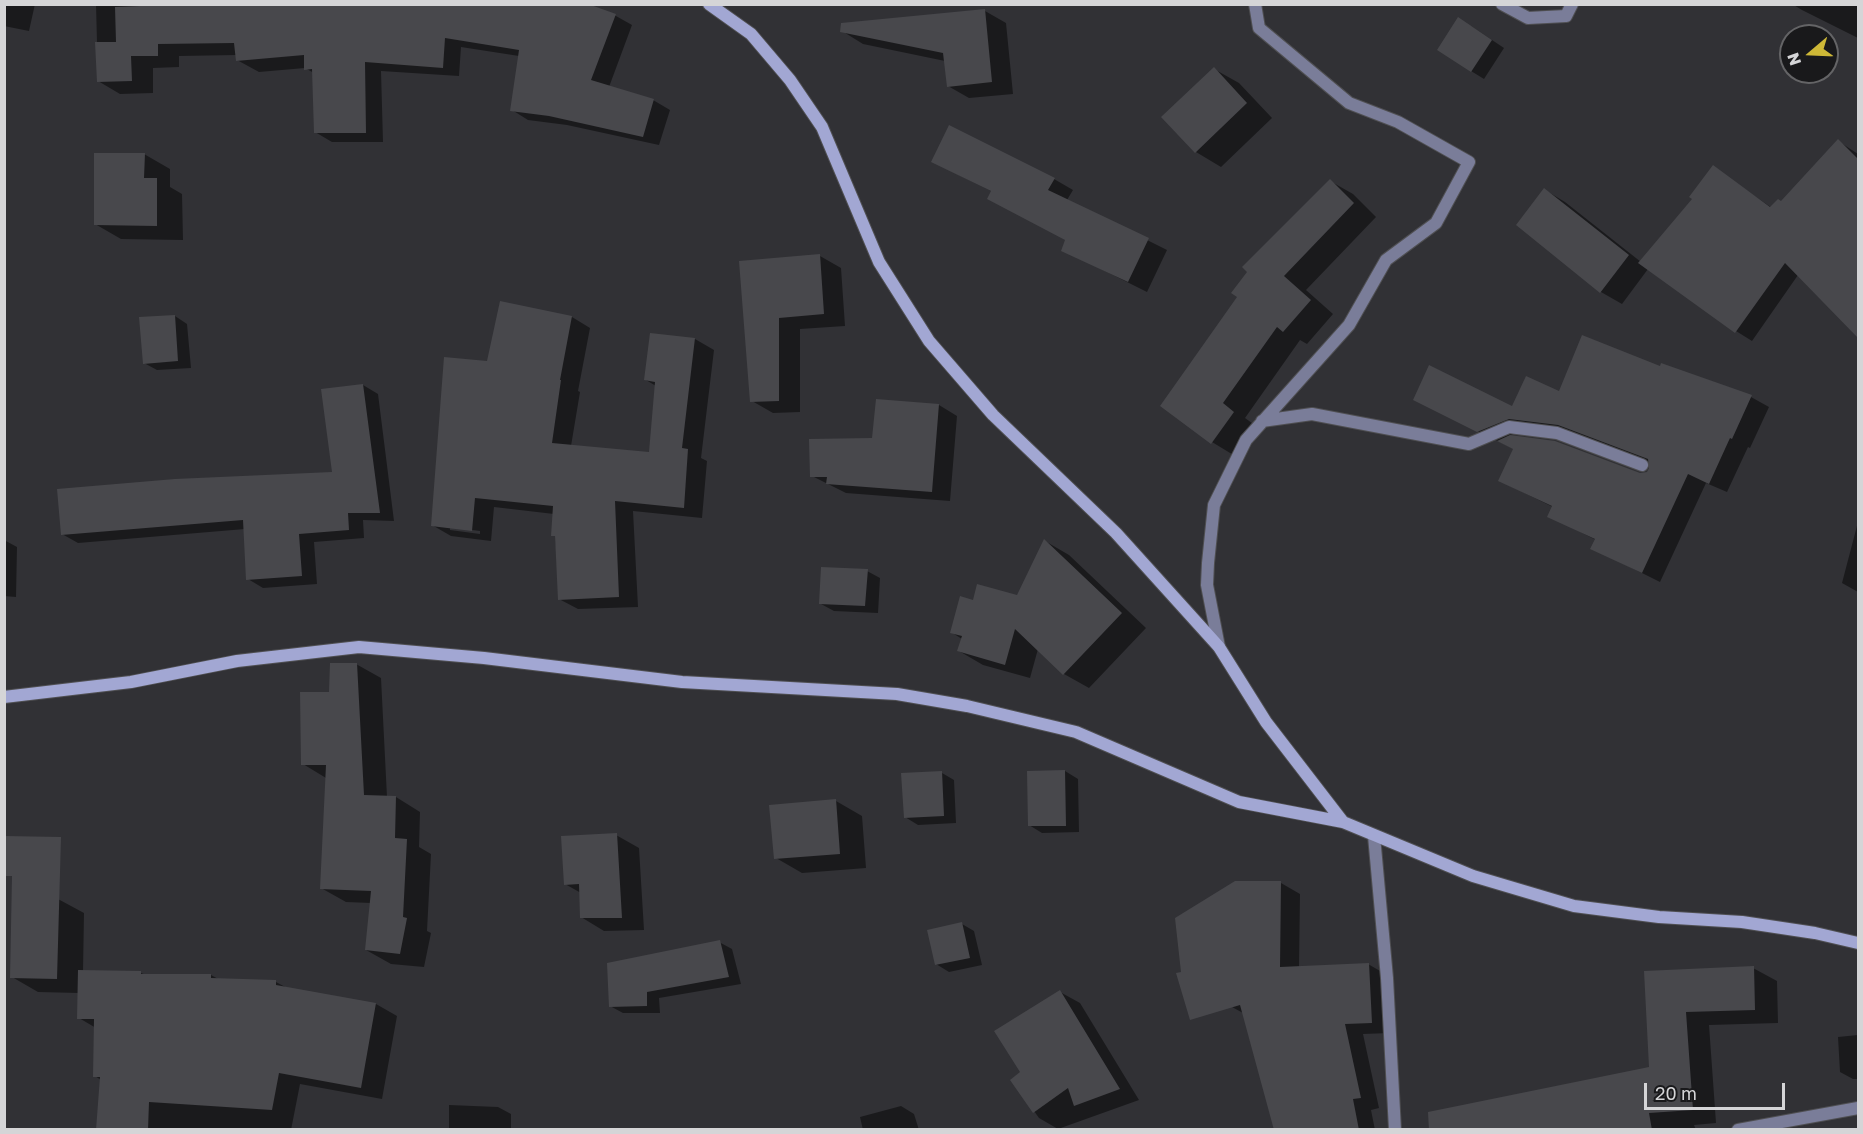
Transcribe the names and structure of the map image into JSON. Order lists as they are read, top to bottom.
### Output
{
  "scale_bar": "20 m",
  "north": "left"
}
